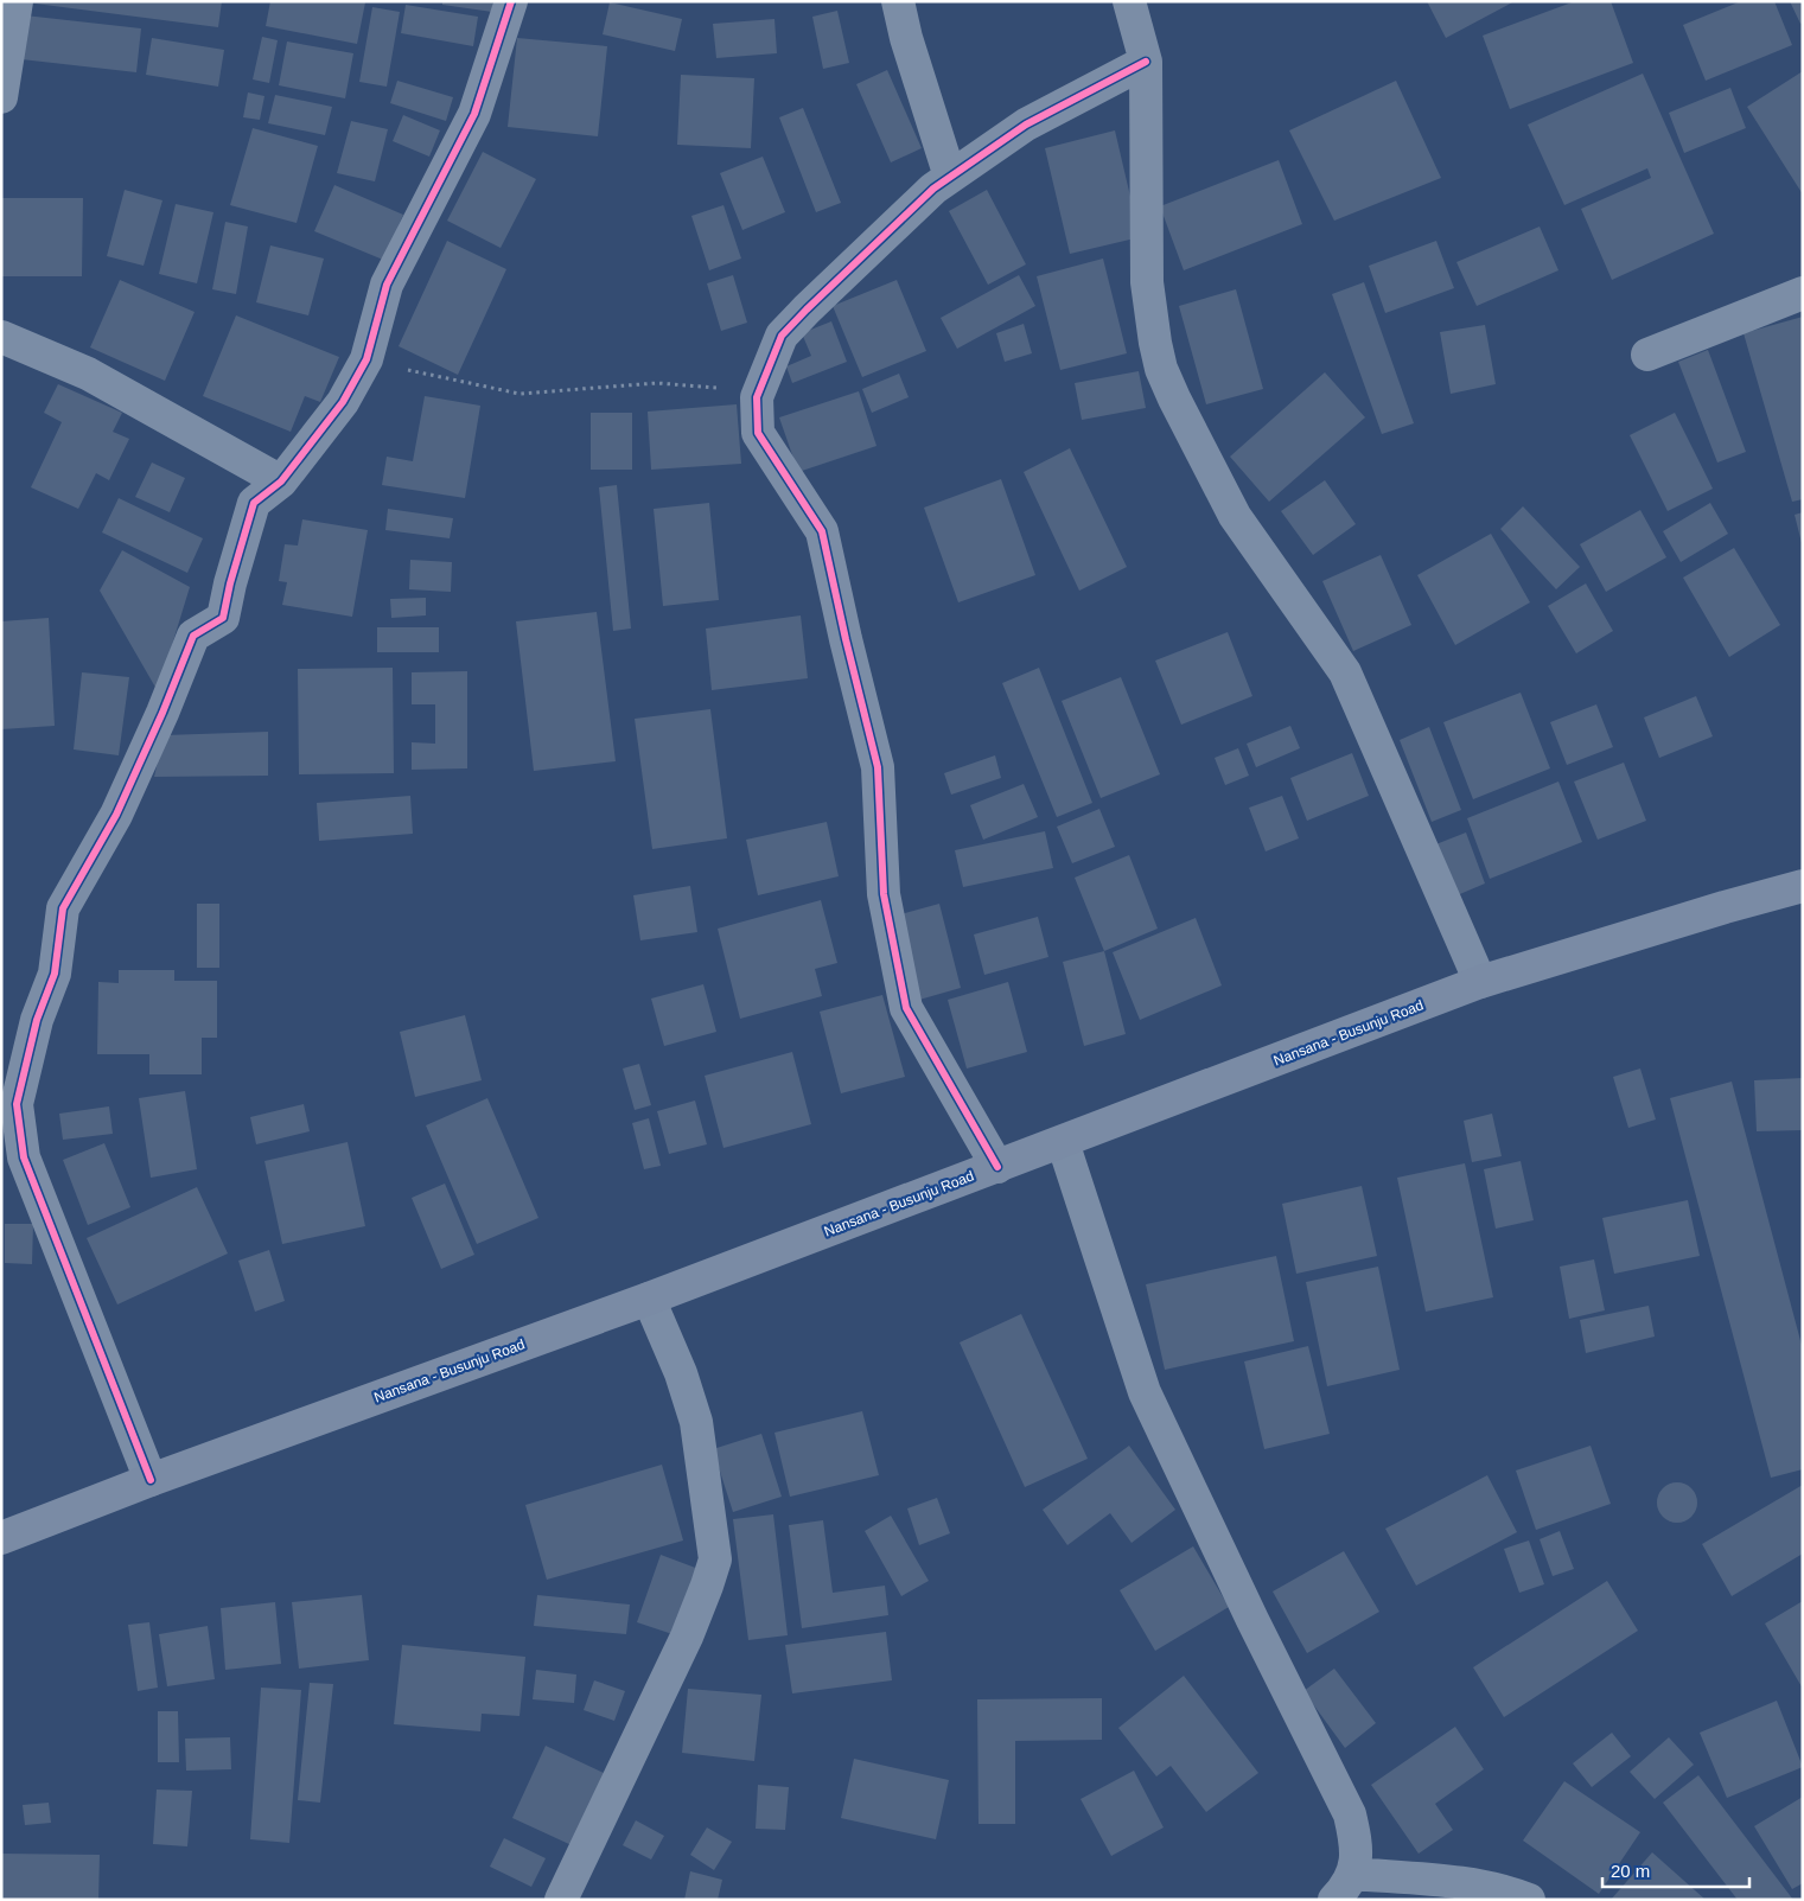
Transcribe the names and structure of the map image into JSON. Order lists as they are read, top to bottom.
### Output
{
  "streets": {
    "main road": ["Nansana - Busunju Road"]
  },
  "scale_bar": "20 m"
}
